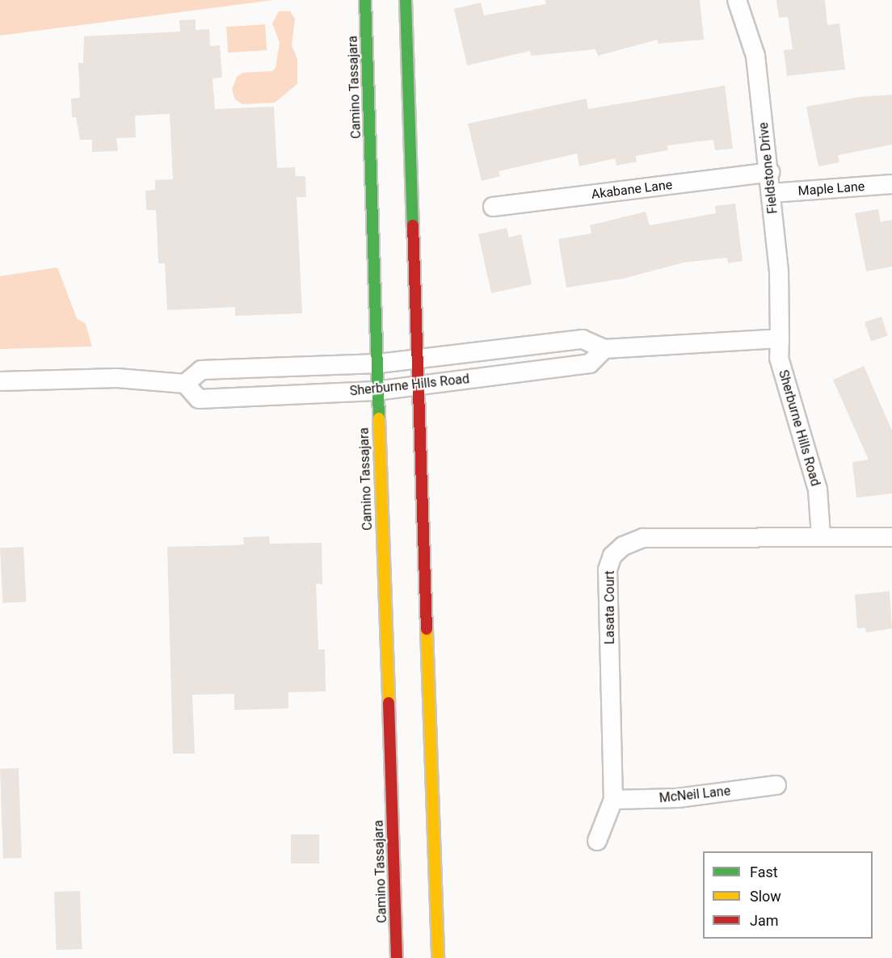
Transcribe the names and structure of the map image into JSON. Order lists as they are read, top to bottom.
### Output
{
  "streets": {
    "main road": ["Camino Tassajara"],
    "street": [
      "Fieldstone Drive",
      "Maple Lane",
      "Akabane Lane",
      "Sherburne Hills Road",
      "Lasata Court",
      "McNeil Lane"
    ]
  },
  "crossings": [
    ["Camino Tassajara", "Sherburne Hills Road"],
    ["Fieldstone Drive", "Maple Lane"],
    ["Fieldstone Drive", "Akabane Lane"],
    ["Fieldstone Drive", "Sherburne Hills Road"],
    ["Sherburne Hills Road", "Lasata Court"],
    ["Lasata Court", "McNeil Lane"]
  ],
  "legend": ["Fast", "Slow", "Jam"]
}
